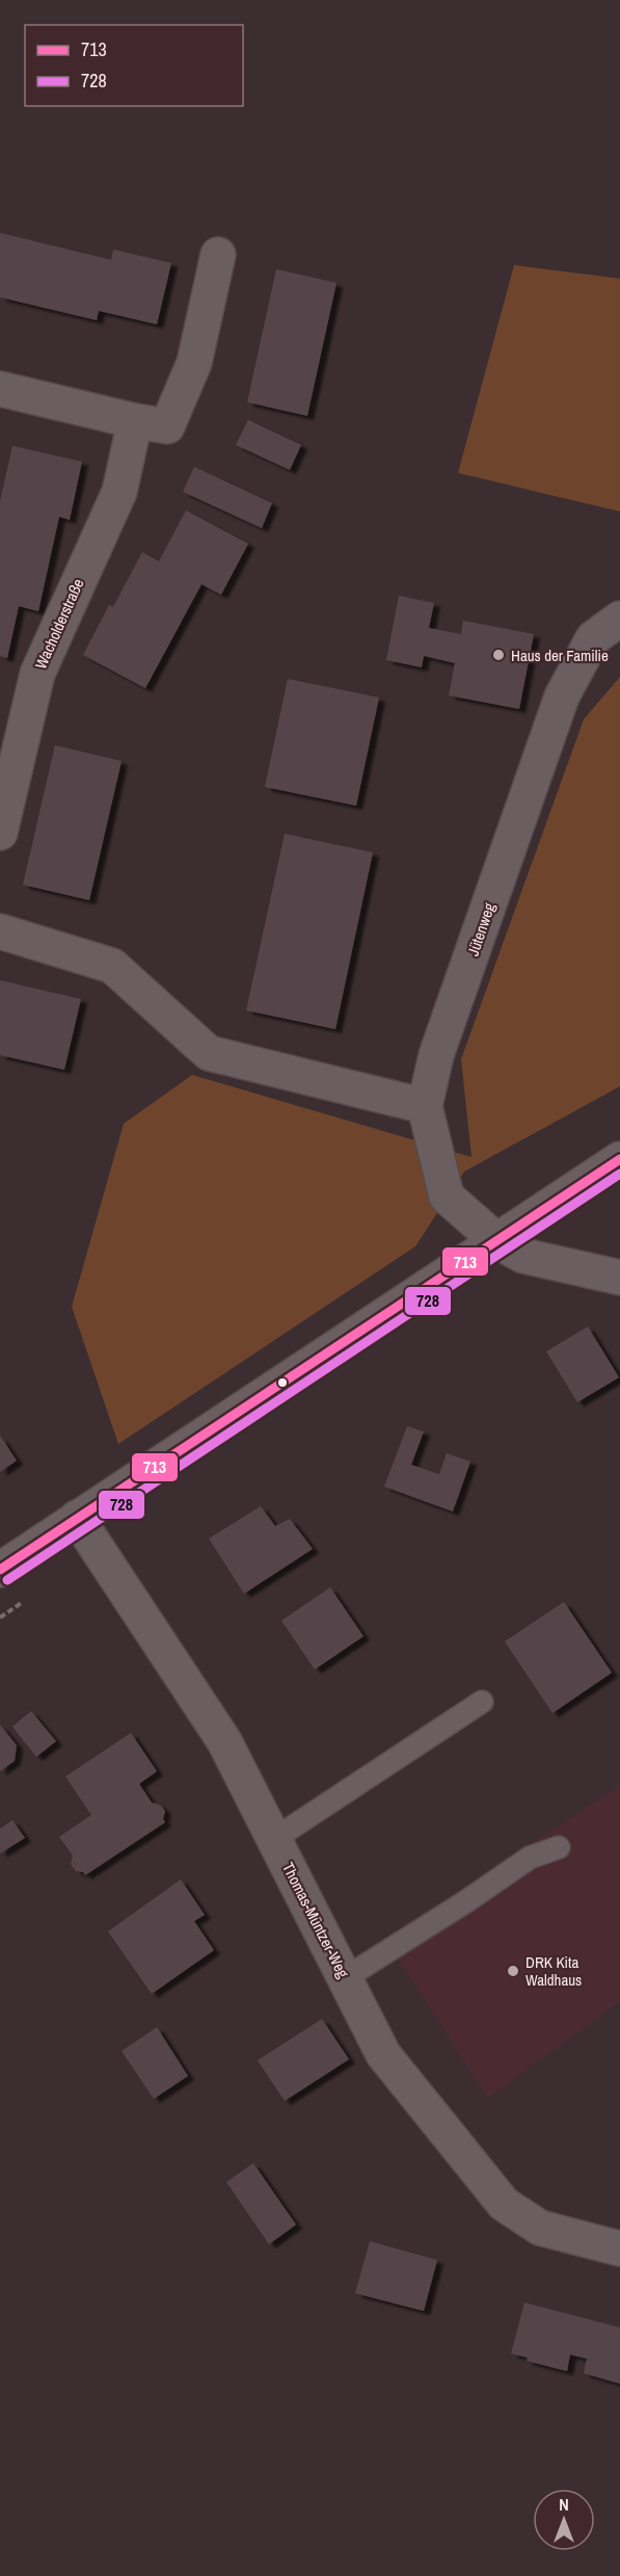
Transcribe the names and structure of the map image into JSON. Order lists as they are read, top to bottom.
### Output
{
  "streets": {
    "street": ["Wacholderstraße", "Jütenweg", "Thomas-Müntzer-Weg"]
  },
  "places": ["Haus der Familie", "DRK Kita Waldhaus"],
  "lines": ["transit line 713", "transit line 728"],
  "legend": ["713", "728"],
  "north": "top"
}
